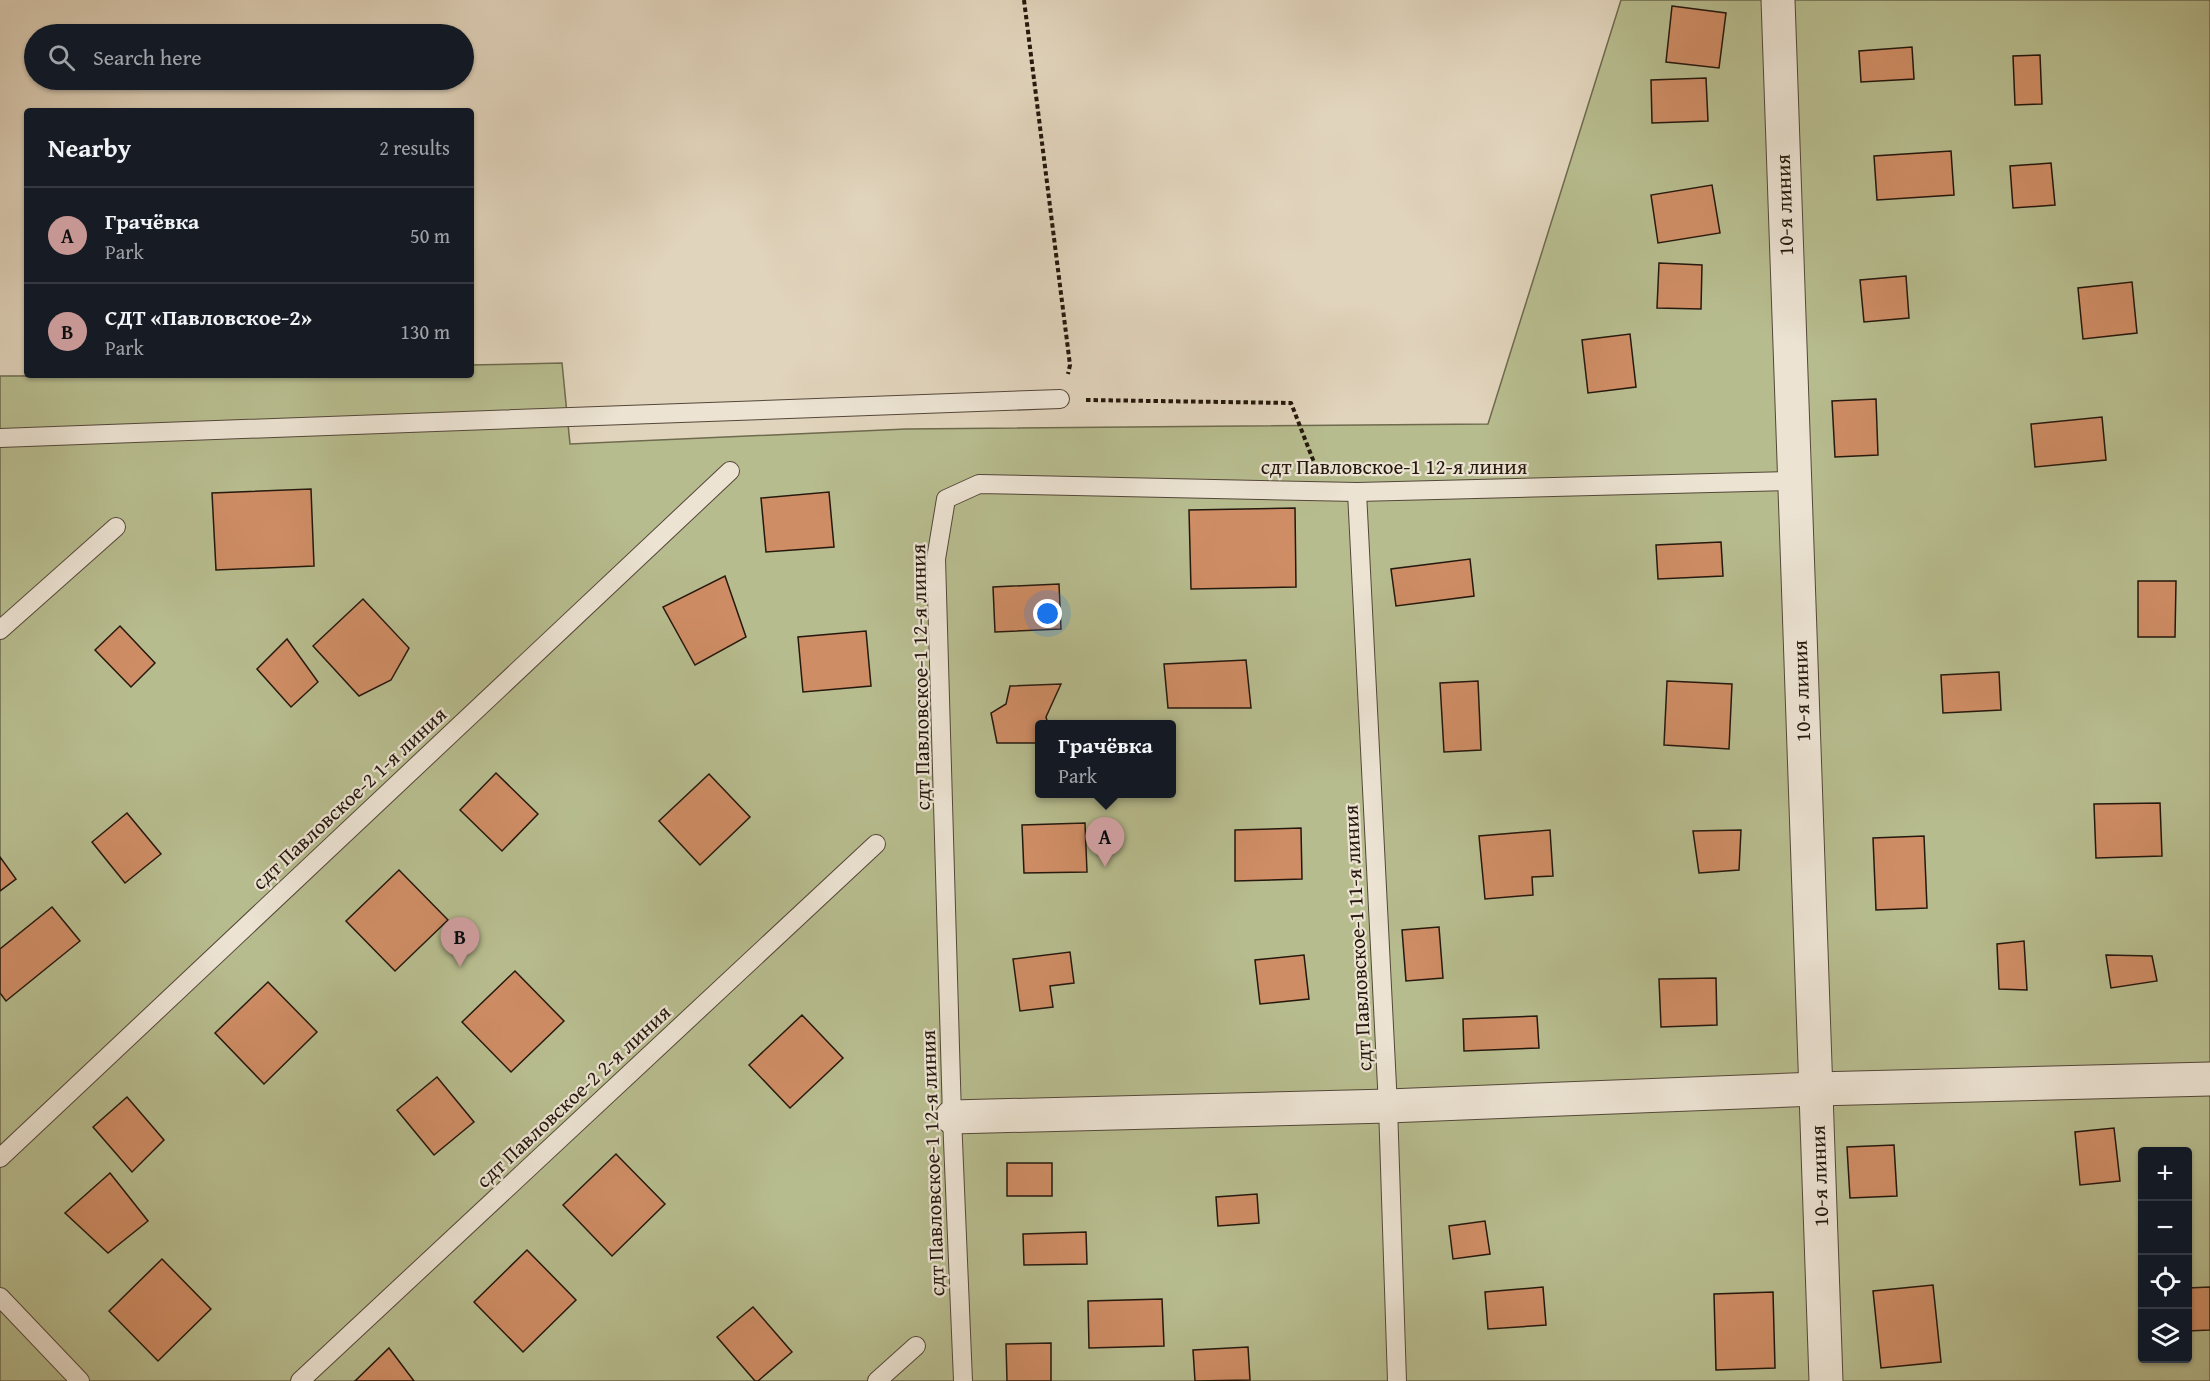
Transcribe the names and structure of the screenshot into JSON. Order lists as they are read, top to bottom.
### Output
{
  "streets": {
    "street": ["10-я линия"],
    "lane": [
      "сдт Павловское-1 12-я линия",
      "сдт Павловское-2 1-я линия",
      "сдт Павловское-1 11-я линия",
      "сдт Павловское-2 2-я линия"
    ]
  },
  "crossings": [
    ["10-я линия", "сдт Павловское-1 12-я линия"],
    ["сдт Павловское-1 12-я линия", "сдт Павловское-1 11-я линия"]
  ],
  "page": {
    "search": "Search here",
    "heading": ["Nearby", "2 results"],
    "list": [
      {
        "mark": "A",
        "name": "Грачёвка",
        "note": "Park",
        "value": "50 m"
      },
      {
        "mark": "B",
        "name": "СДТ «Павловское-2»",
        "note": "Park",
        "value": "130 m"
      }
    ],
    "popup": ["Грачёвка", "Park"],
    "pins": ["A", "B"],
    "map_buttons": ["+", "−"]
  }
}
